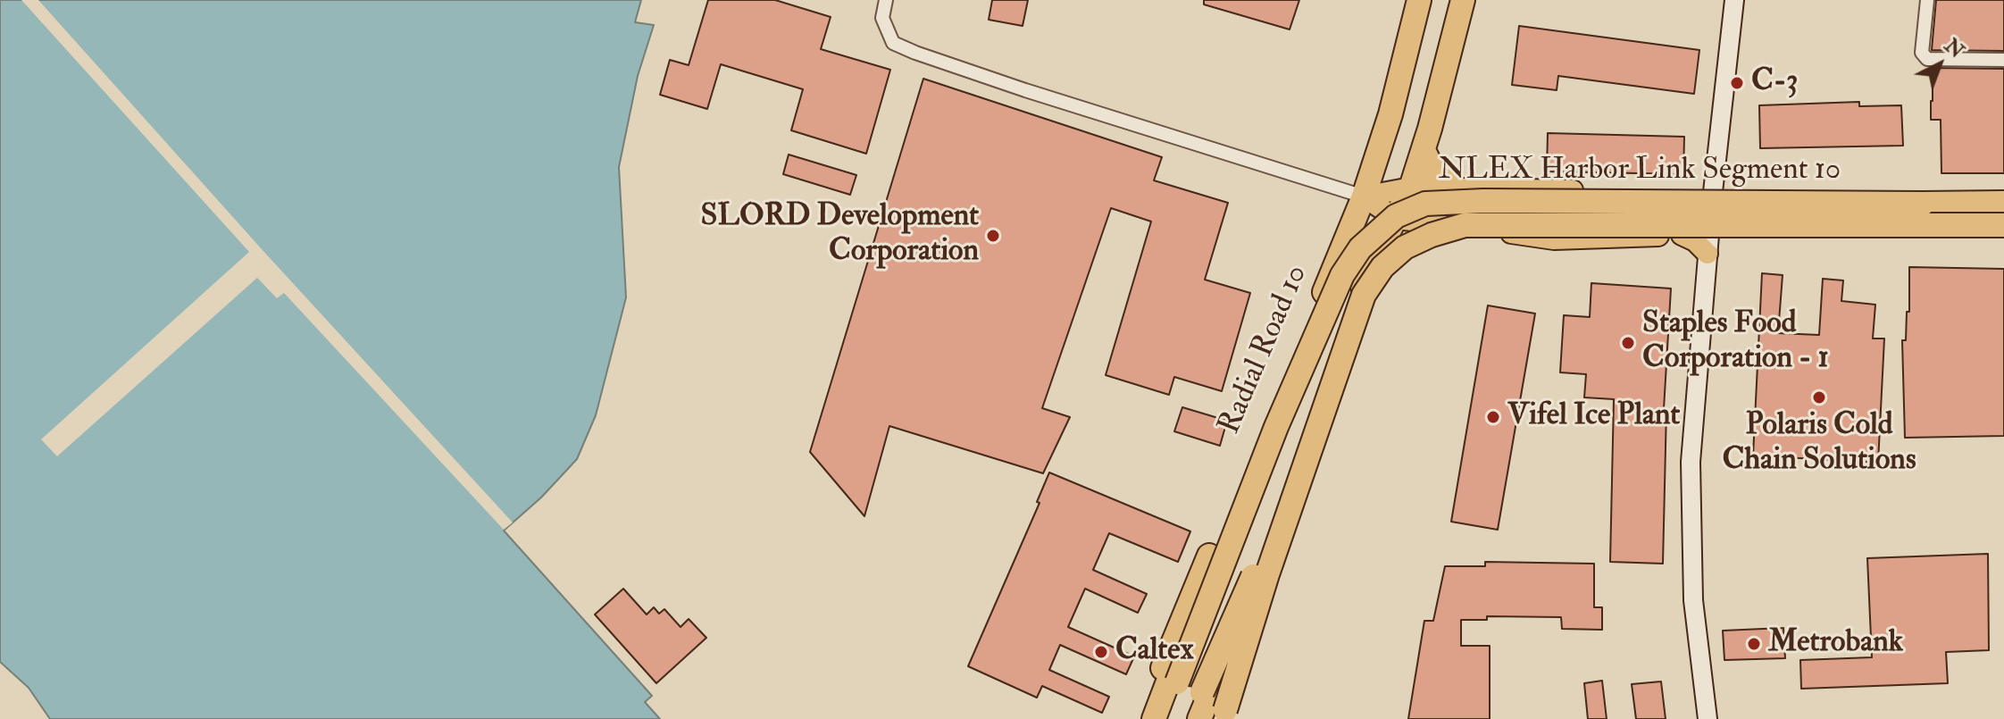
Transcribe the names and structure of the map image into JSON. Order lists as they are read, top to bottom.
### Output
{
  "streets": {
    "highway": ["NLEX Harbor Link Segment 10", "Radial Road 10"]
  },
  "places": [
    "C-3",
    "SLORD Development Corporation",
    "Staples Food Corporation - 1",
    "Polaris Cold Chain Solutions",
    "Vifel Ice Plant",
    "Metrobank",
    "Caltex"
  ],
  "north": "top right"
}
